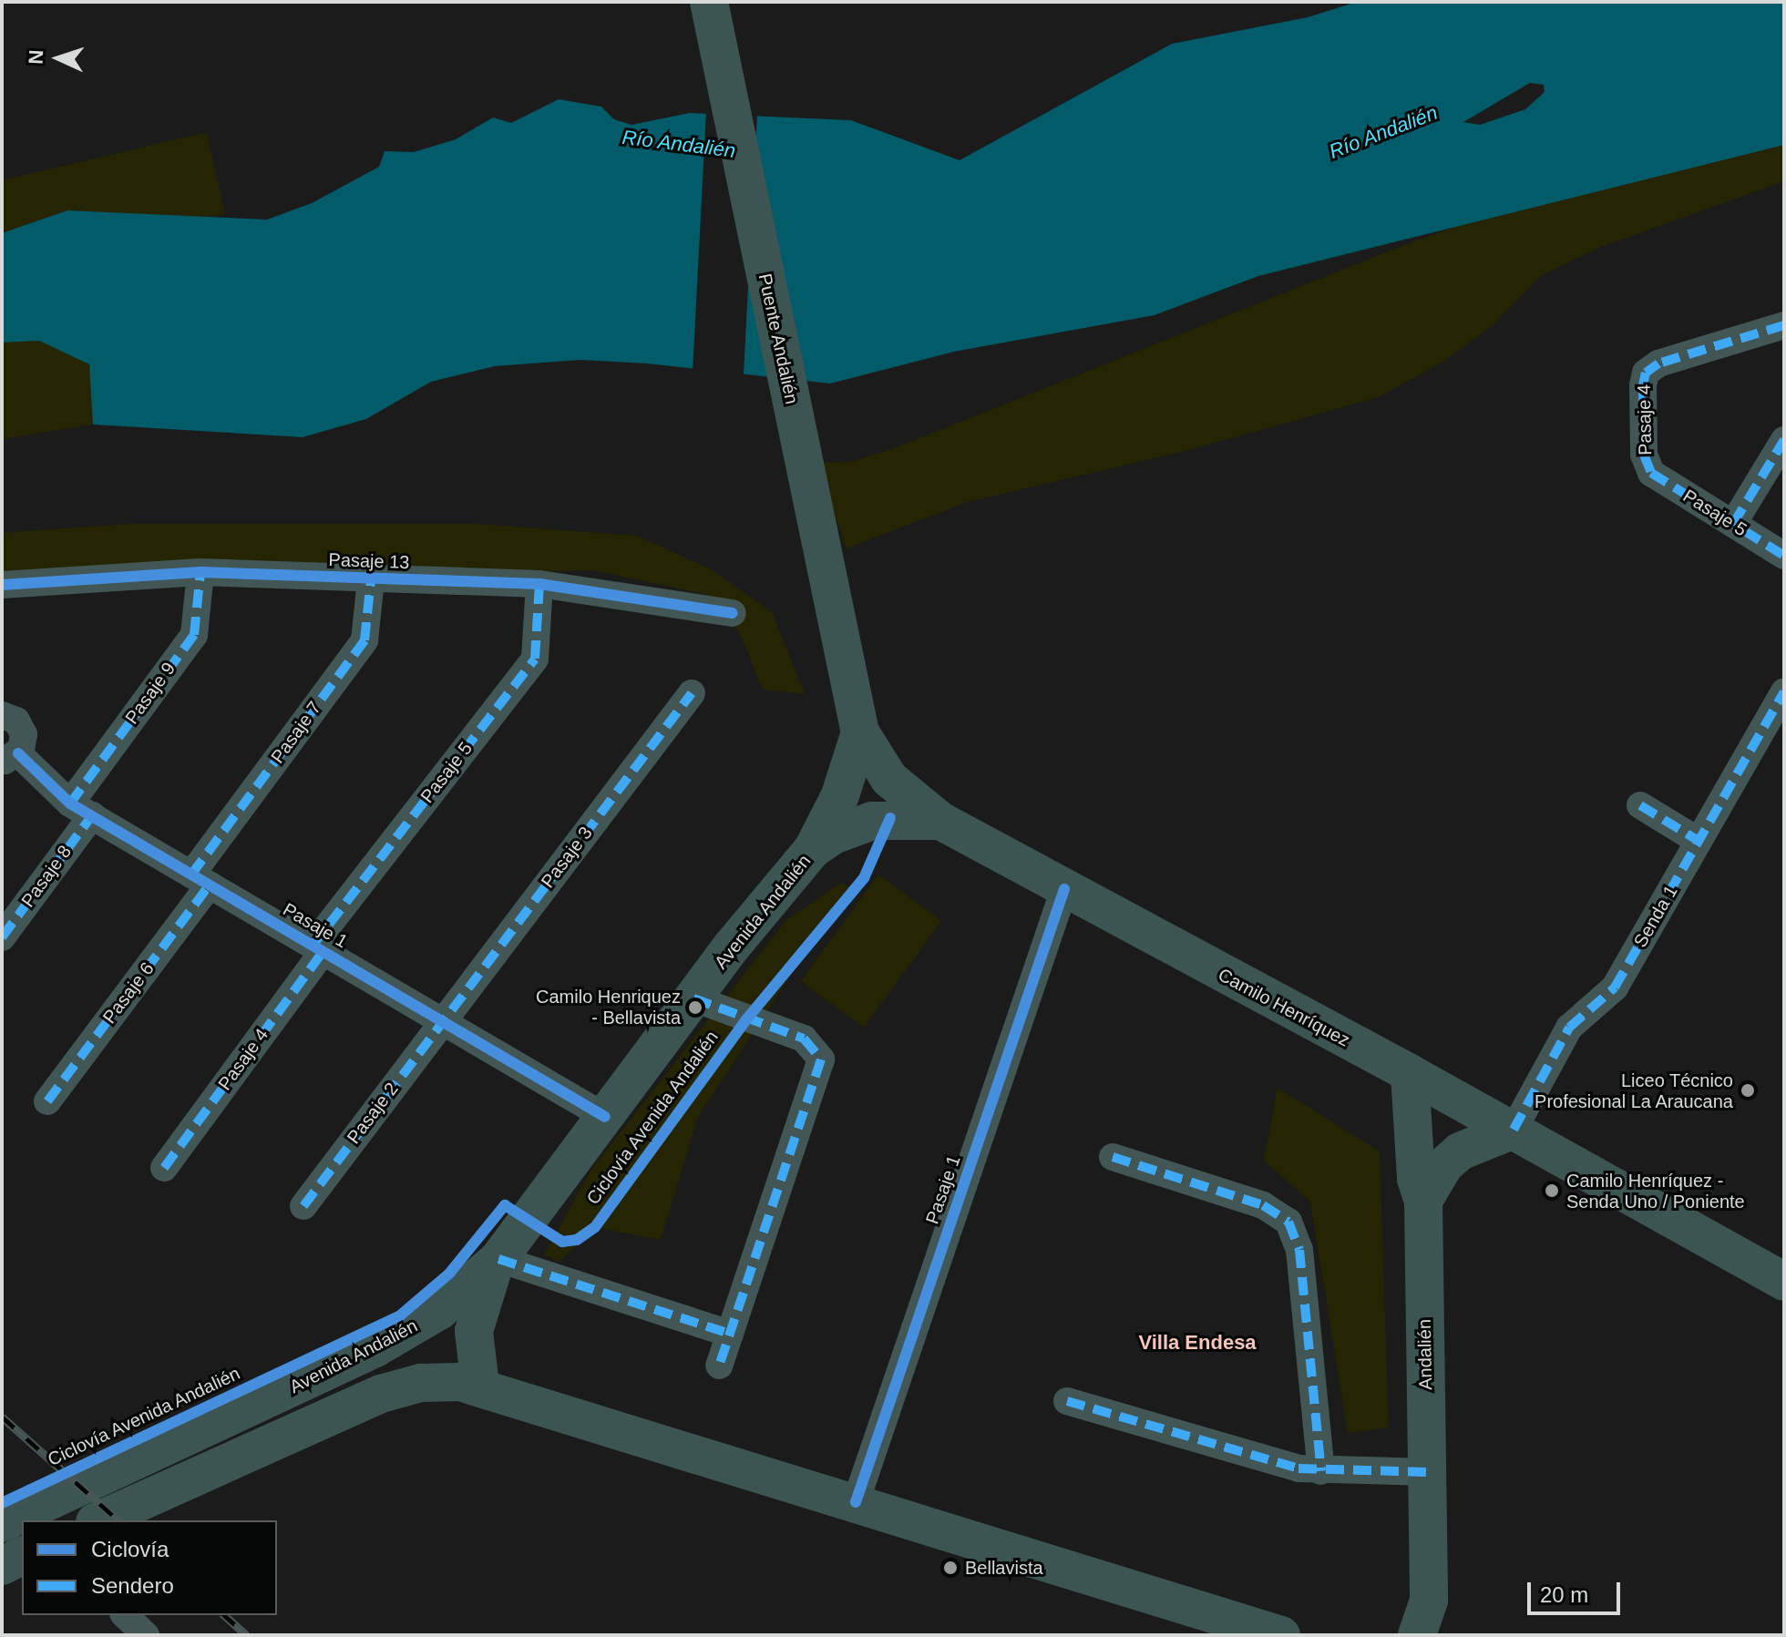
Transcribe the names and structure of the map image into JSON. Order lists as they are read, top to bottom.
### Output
{
  "streets": {
    "main road": [
      "Puente Andalién",
      "Avenida Andalién",
      "Camilo Henríquez",
      "Andalién"
    ],
    "street": [
      "Pasaje 4",
      "Pasaje 5",
      "Pasaje 13",
      "Pasaje 9",
      "Pasaje 7",
      "Pasaje 3",
      "Pasaje 8",
      "Senda 1",
      "Pasaje 1",
      "Pasaje 6",
      "Pasaje 2"
    ],
    "cycle path": ["Ciclovía Avenida Andalién"]
  },
  "crossings": [
    ["Puente Andalién", "Camilo Henríquez"],
    ["Pasaje 4", "Pasaje 5"],
    ["Pasaje 4", "Pasaje 1"],
    ["Pasaje 5", "Pasaje 13"],
    ["Pasaje 5", "Pasaje 1"],
    ["Pasaje 13", "Pasaje 9"],
    ["Pasaje 13", "Pasaje 7"],
    ["Pasaje 9", "Pasaje 8"],
    ["Pasaje 9", "Pasaje 1"],
    ["Pasaje 7", "Pasaje 1"],
    ["Pasaje 7", "Pasaje 6"],
    ["Pasaje 3", "Pasaje 1"],
    ["Pasaje 3", "Pasaje 2"],
    ["Pasaje 8", "Pasaje 1"],
    ["Avenida Andalién", "Pasaje 1"],
    ["Avenida Andalién", "Camilo Henríquez"],
    ["Senda 1", "Camilo Henríquez"],
    ["Pasaje 1", "Pasaje 6"],
    ["Pasaje 1", "Camilo Henríquez"],
    ["Pasaje 1", "Pasaje 2"],
    ["Camilo Henríquez", "Andalién"]
  ],
  "districts": ["Villa Endesa"],
  "water": ["Río Andalién"],
  "places": [
    "Camilo Henriquez - Bellavista",
    "Liceo Técnico Profesional La Araucana",
    "Camilo Henríquez - Senda Uno / Poniente",
    "Bellavista"
  ],
  "legend": ["Ciclovía", "Sendero"],
  "scale_bar": "20 m",
  "north": "left"
}
